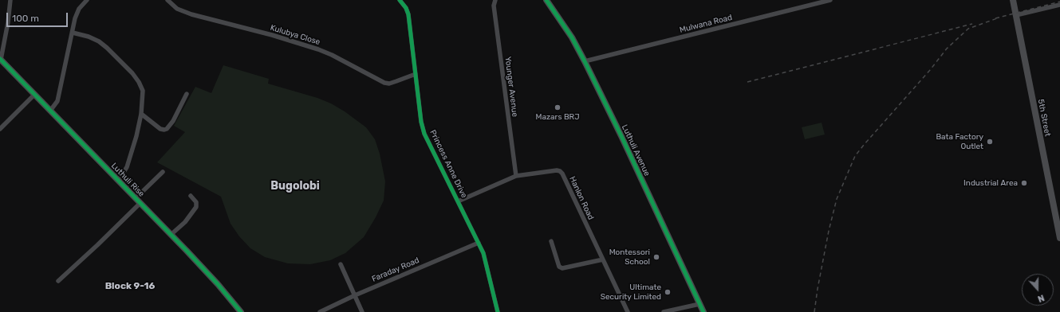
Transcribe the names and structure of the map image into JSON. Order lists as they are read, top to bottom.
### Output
{
  "streets": {
    "street": [
      "Mulwana Road",
      "Kulubya Close",
      "Younger Avenue",
      "5th Street",
      "Luthuli Avenue",
      "Princess Anne Drive",
      "Luthuli Rise",
      "Hanlon Road",
      "Faraday Road"
    ]
  },
  "crossings": [
    ["Mulwana Road", "Luthuli Avenue"],
    ["Kulubya Close", "Princess Anne Drive"],
    ["Younger Avenue", "Hanlon Road"],
    ["Princess Anne Drive", "Hanlon Road"],
    ["Princess Anne Drive", "Faraday Road"]
  ],
  "districts": ["Bugolobi", "Block 9-16"],
  "places": [
    "Mazars BRJ",
    "Bata Factory Outlet",
    "Industrial Area",
    "Montessori School",
    "Ultimate Security Limited"
  ],
  "scale_bar": "100 m",
  "north": "bottom"
}
